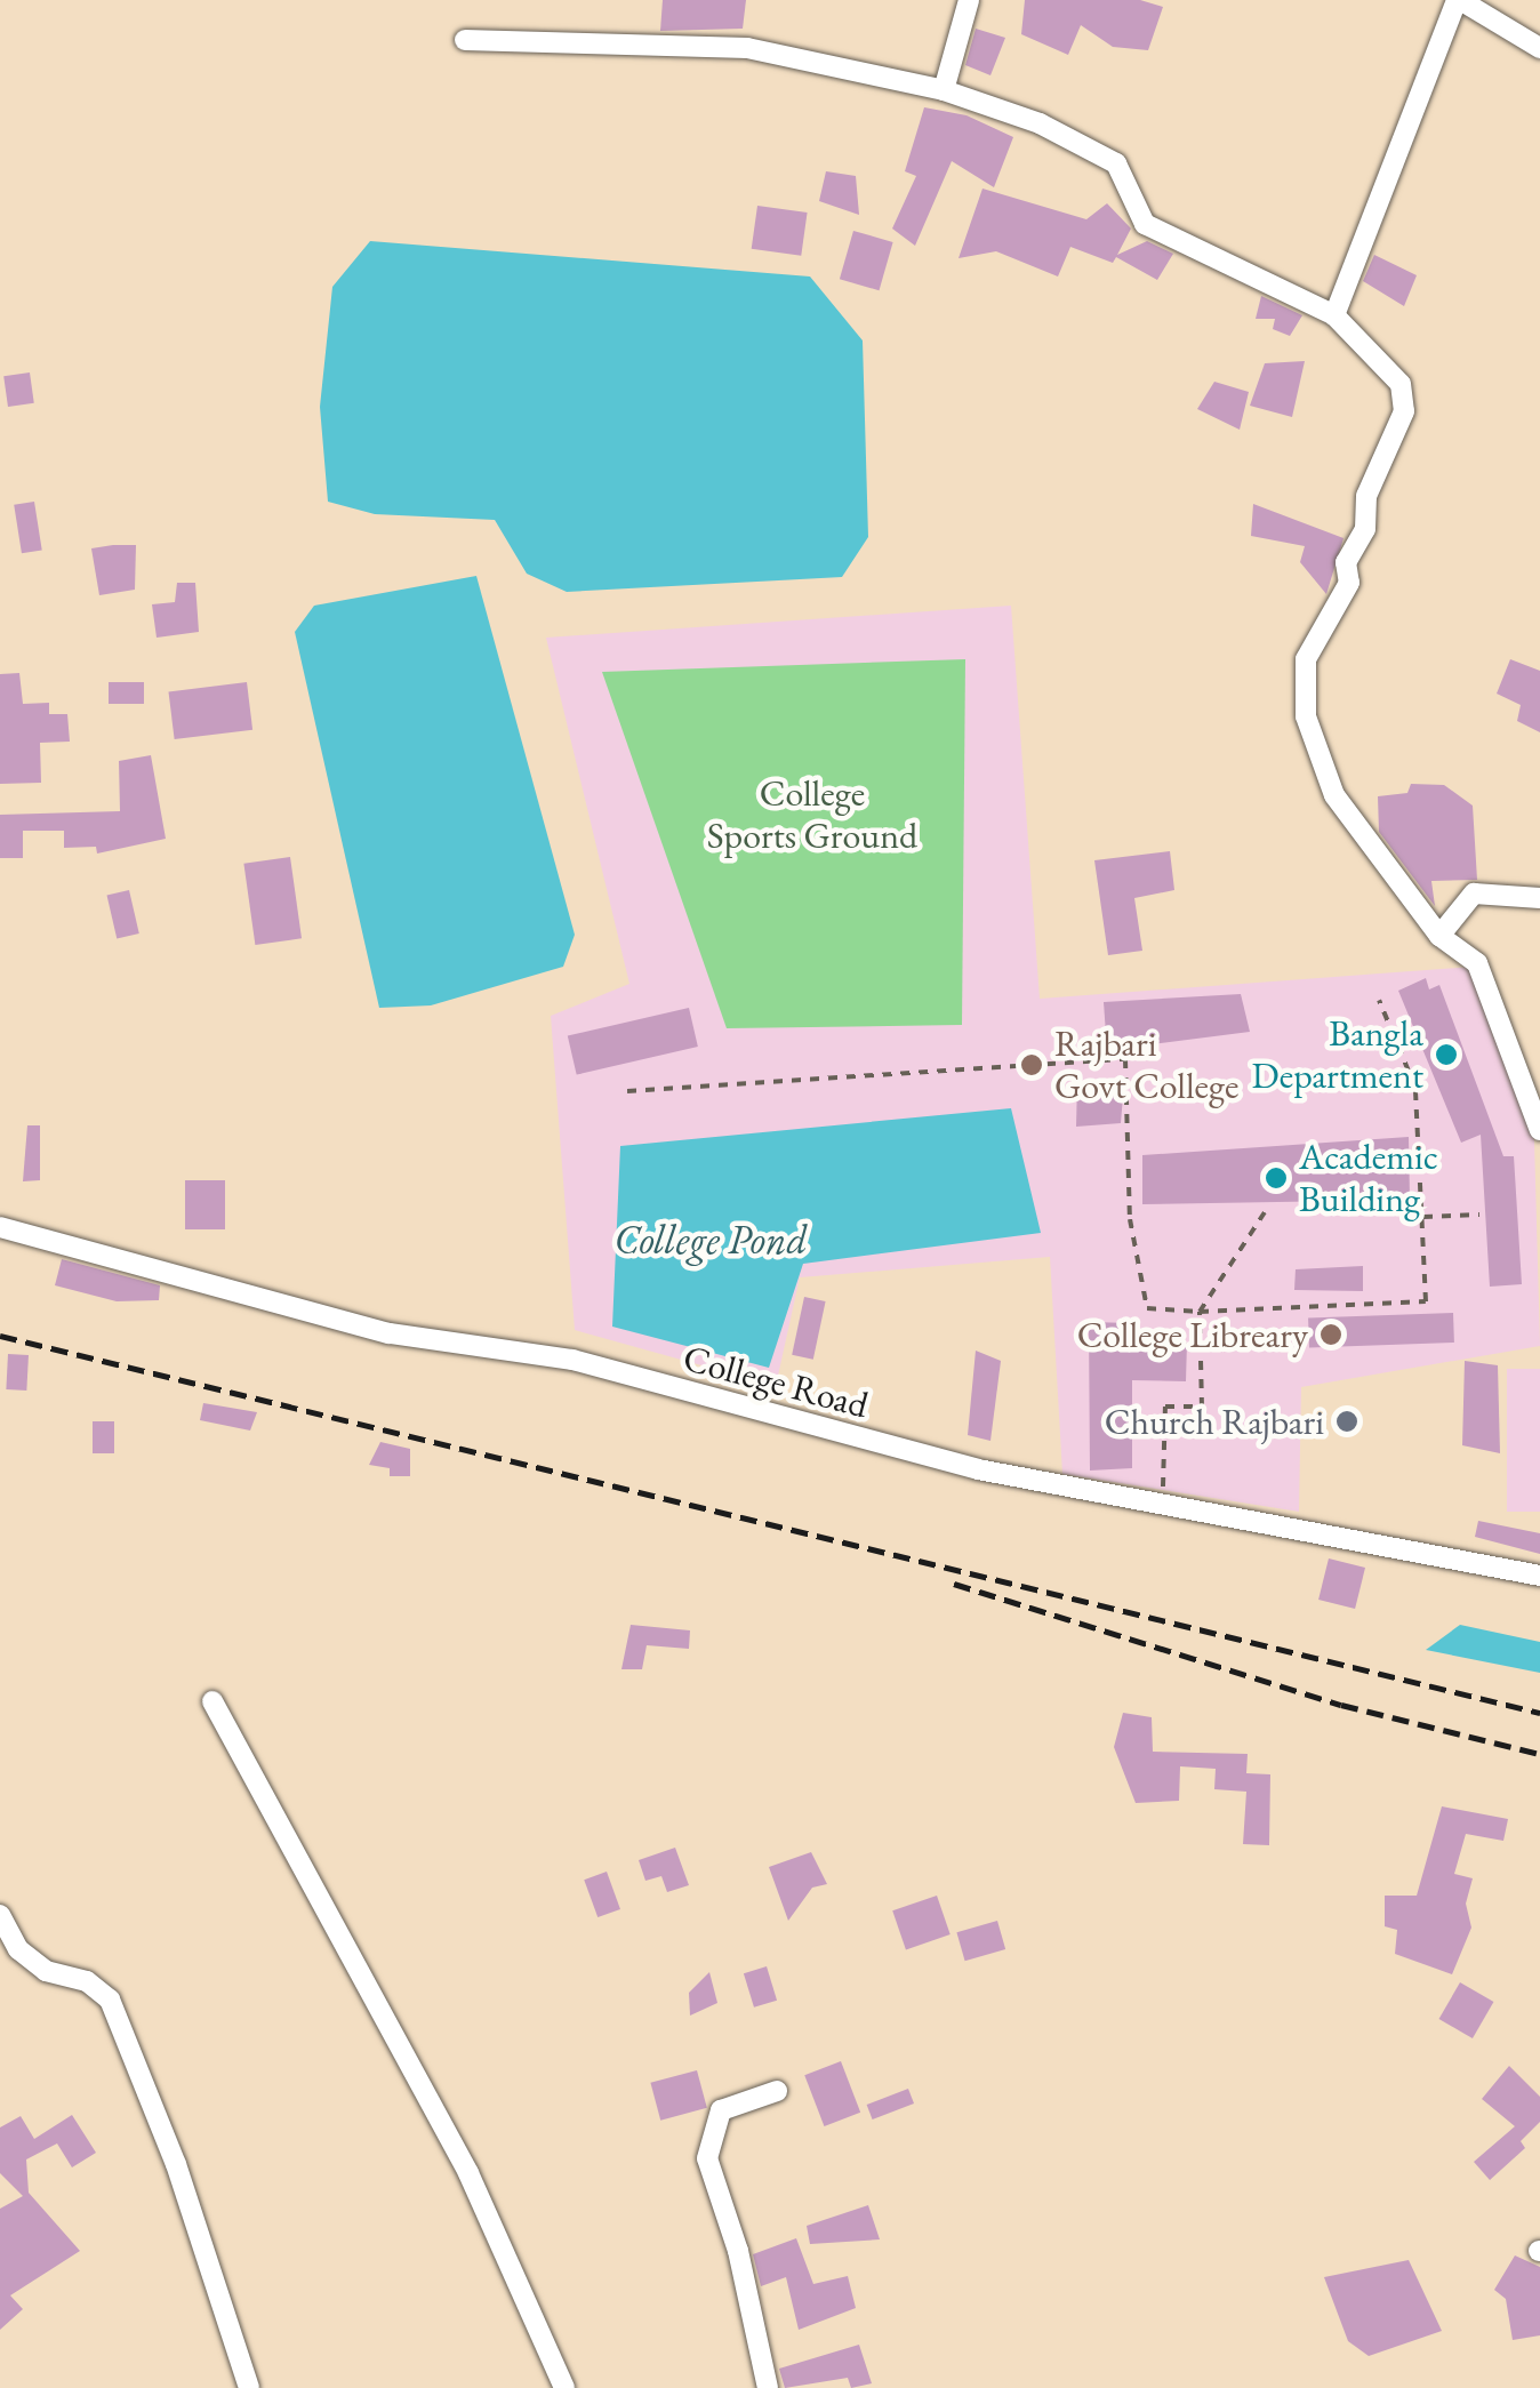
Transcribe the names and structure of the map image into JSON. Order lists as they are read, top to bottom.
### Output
{
  "streets": {
    "street": ["College Road"]
  },
  "water": ["College Pond"],
  "parks": ["College Sports Ground"],
  "places": [
    "Bangla Department",
    "Rajbari Govt College",
    "Academic Building",
    "College Libreary",
    "Church Rajbari"
  ]
}
